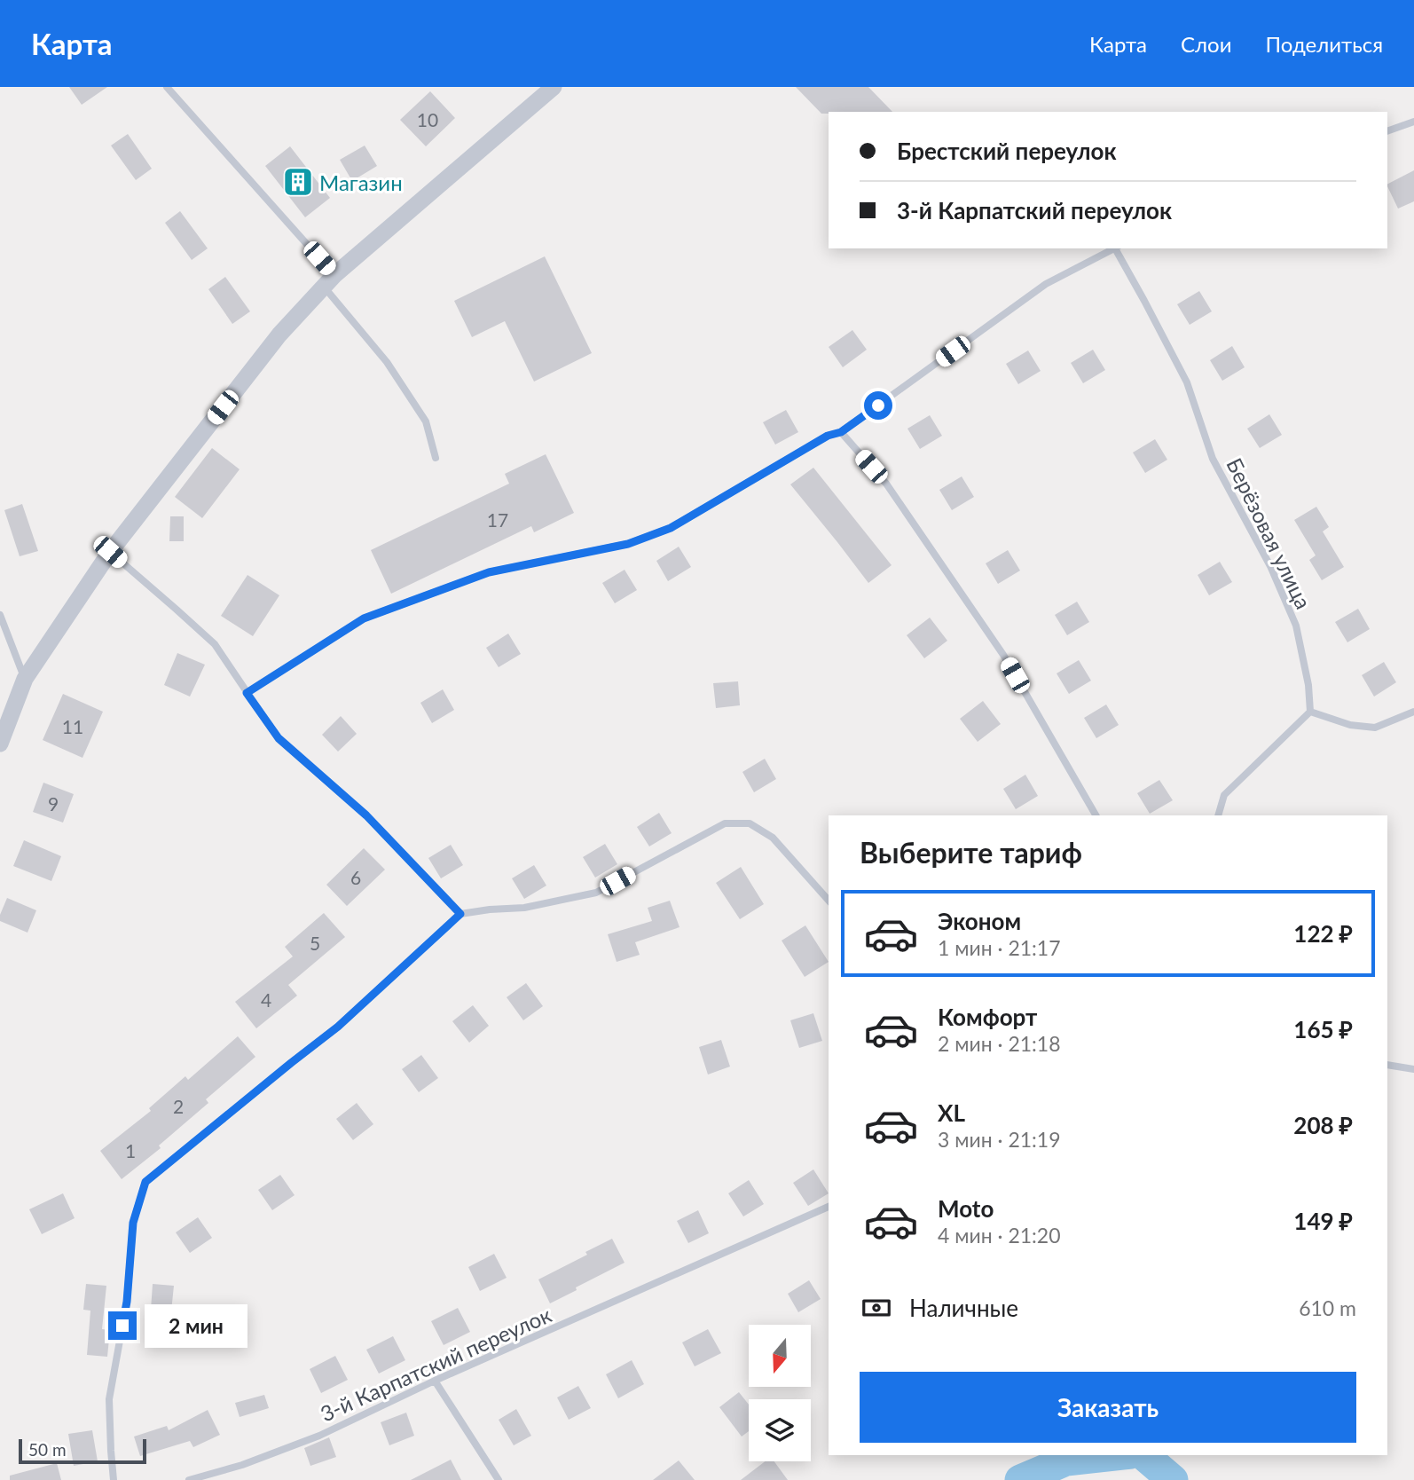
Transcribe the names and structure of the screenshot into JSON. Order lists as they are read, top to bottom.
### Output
{
  "streets": {
    "lane": ["Берёзовая улица", "3-й Карпатский переулок"]
  },
  "places": {
    "building": ["Магазин"]
  },
  "house_numbers": [
    "10",
    "17",
    "11",
    "9",
    "6",
    "5",
    "4",
    "2",
    "1"
  ],
  "scale_bar": "50 m",
  "north": "bottom",
  "page": {
    "header": "Карта",
    "nav": ["Карта", "Слои", "Поделиться"],
    "banner": ["Брестский переулок", "3-й Карпатский переулок"],
    "heading": "Выберите тариф",
    "list": [
      {
        "name": "Эконом",
        "note": "1 мин · 21:17",
        "value": "122 ₽"
      },
      {
        "name": "Комфорт",
        "note": "2 мин · 21:18",
        "value": "165 ₽"
      },
      {
        "name": "XL",
        "note": "3 мин · 21:19",
        "value": "208 ₽"
      },
      {
        "name": "Moto",
        "note": "4 мин · 21:20",
        "value": "149 ₽"
      }
    ],
    "pay": ["Наличные", "610 m"],
    "bubble": "2 мин",
    "buttons": "Заказать",
    "scale": "50 m"
  }
}
